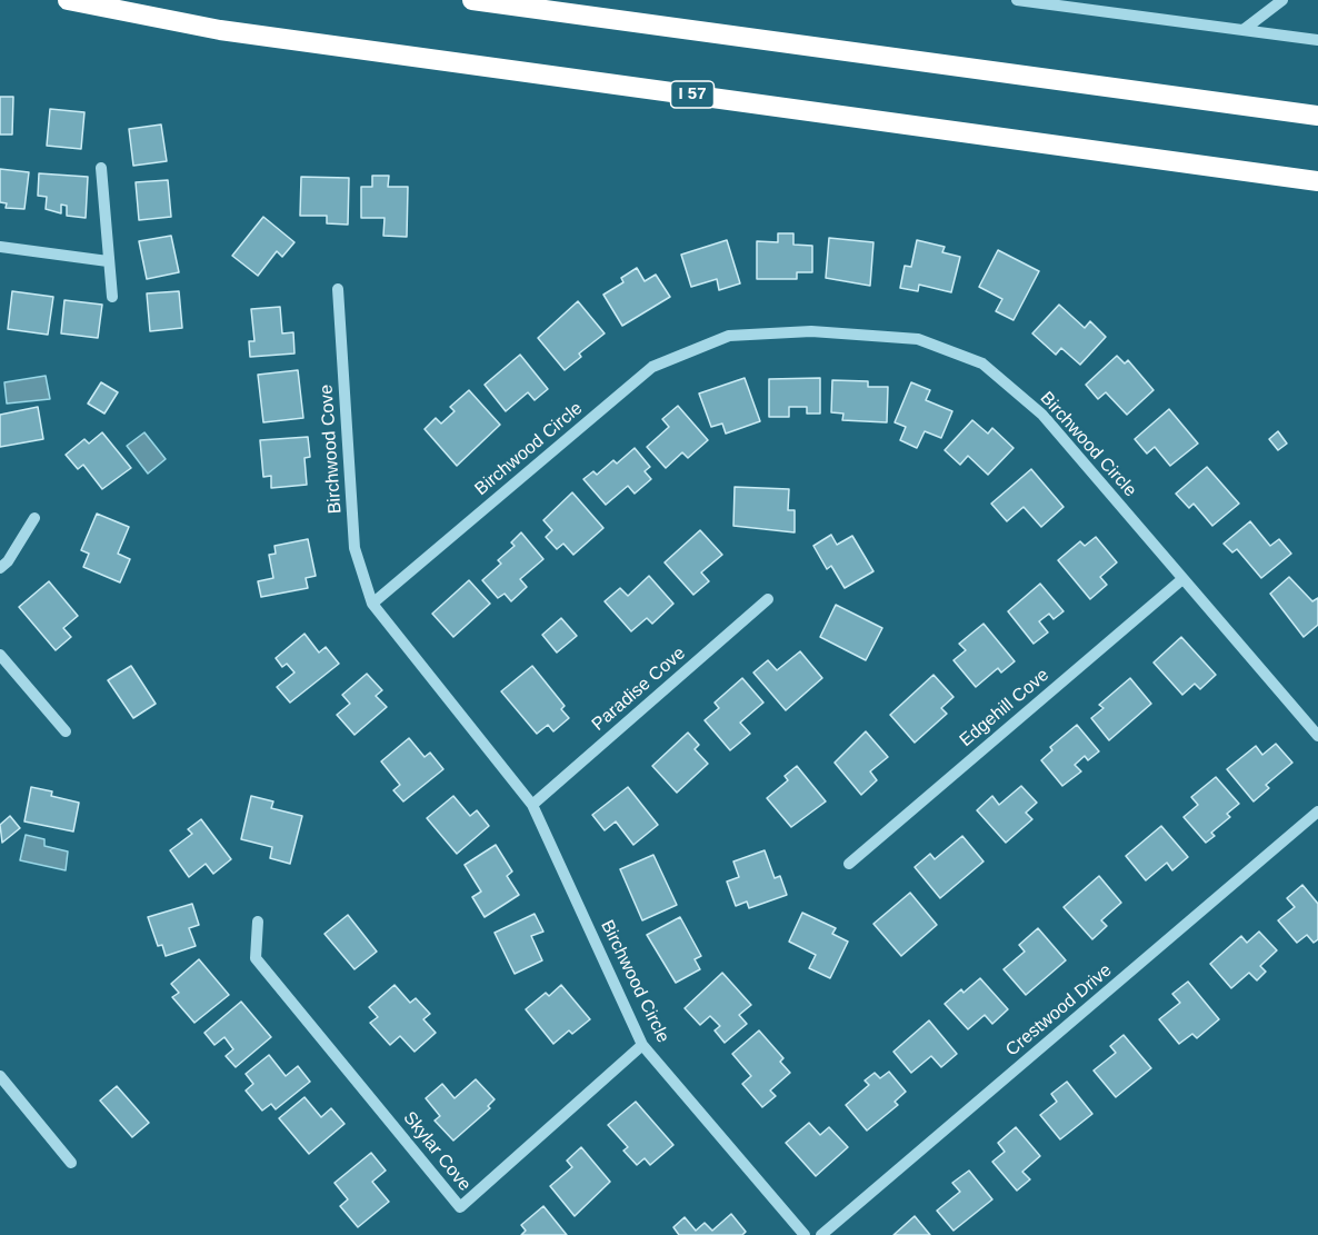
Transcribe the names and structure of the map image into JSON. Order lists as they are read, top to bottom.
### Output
{
  "streets": {
    "highway": ["I 57"],
    "street": [
      "Birchwood Circle",
      "Birchwood Cove",
      "Paradise Cove",
      "Edgehill Cove",
      "Crestwood Drive",
      "Skylar Cove"
    ]
  },
  "crossings": [
    ["Birchwood Circle", "Birchwood Cove"],
    ["Birchwood Circle", "Paradise Cove"],
    ["Birchwood Circle", "Edgehill Cove"],
    ["Birchwood Circle", "Skylar Cove"]
  ]
}
